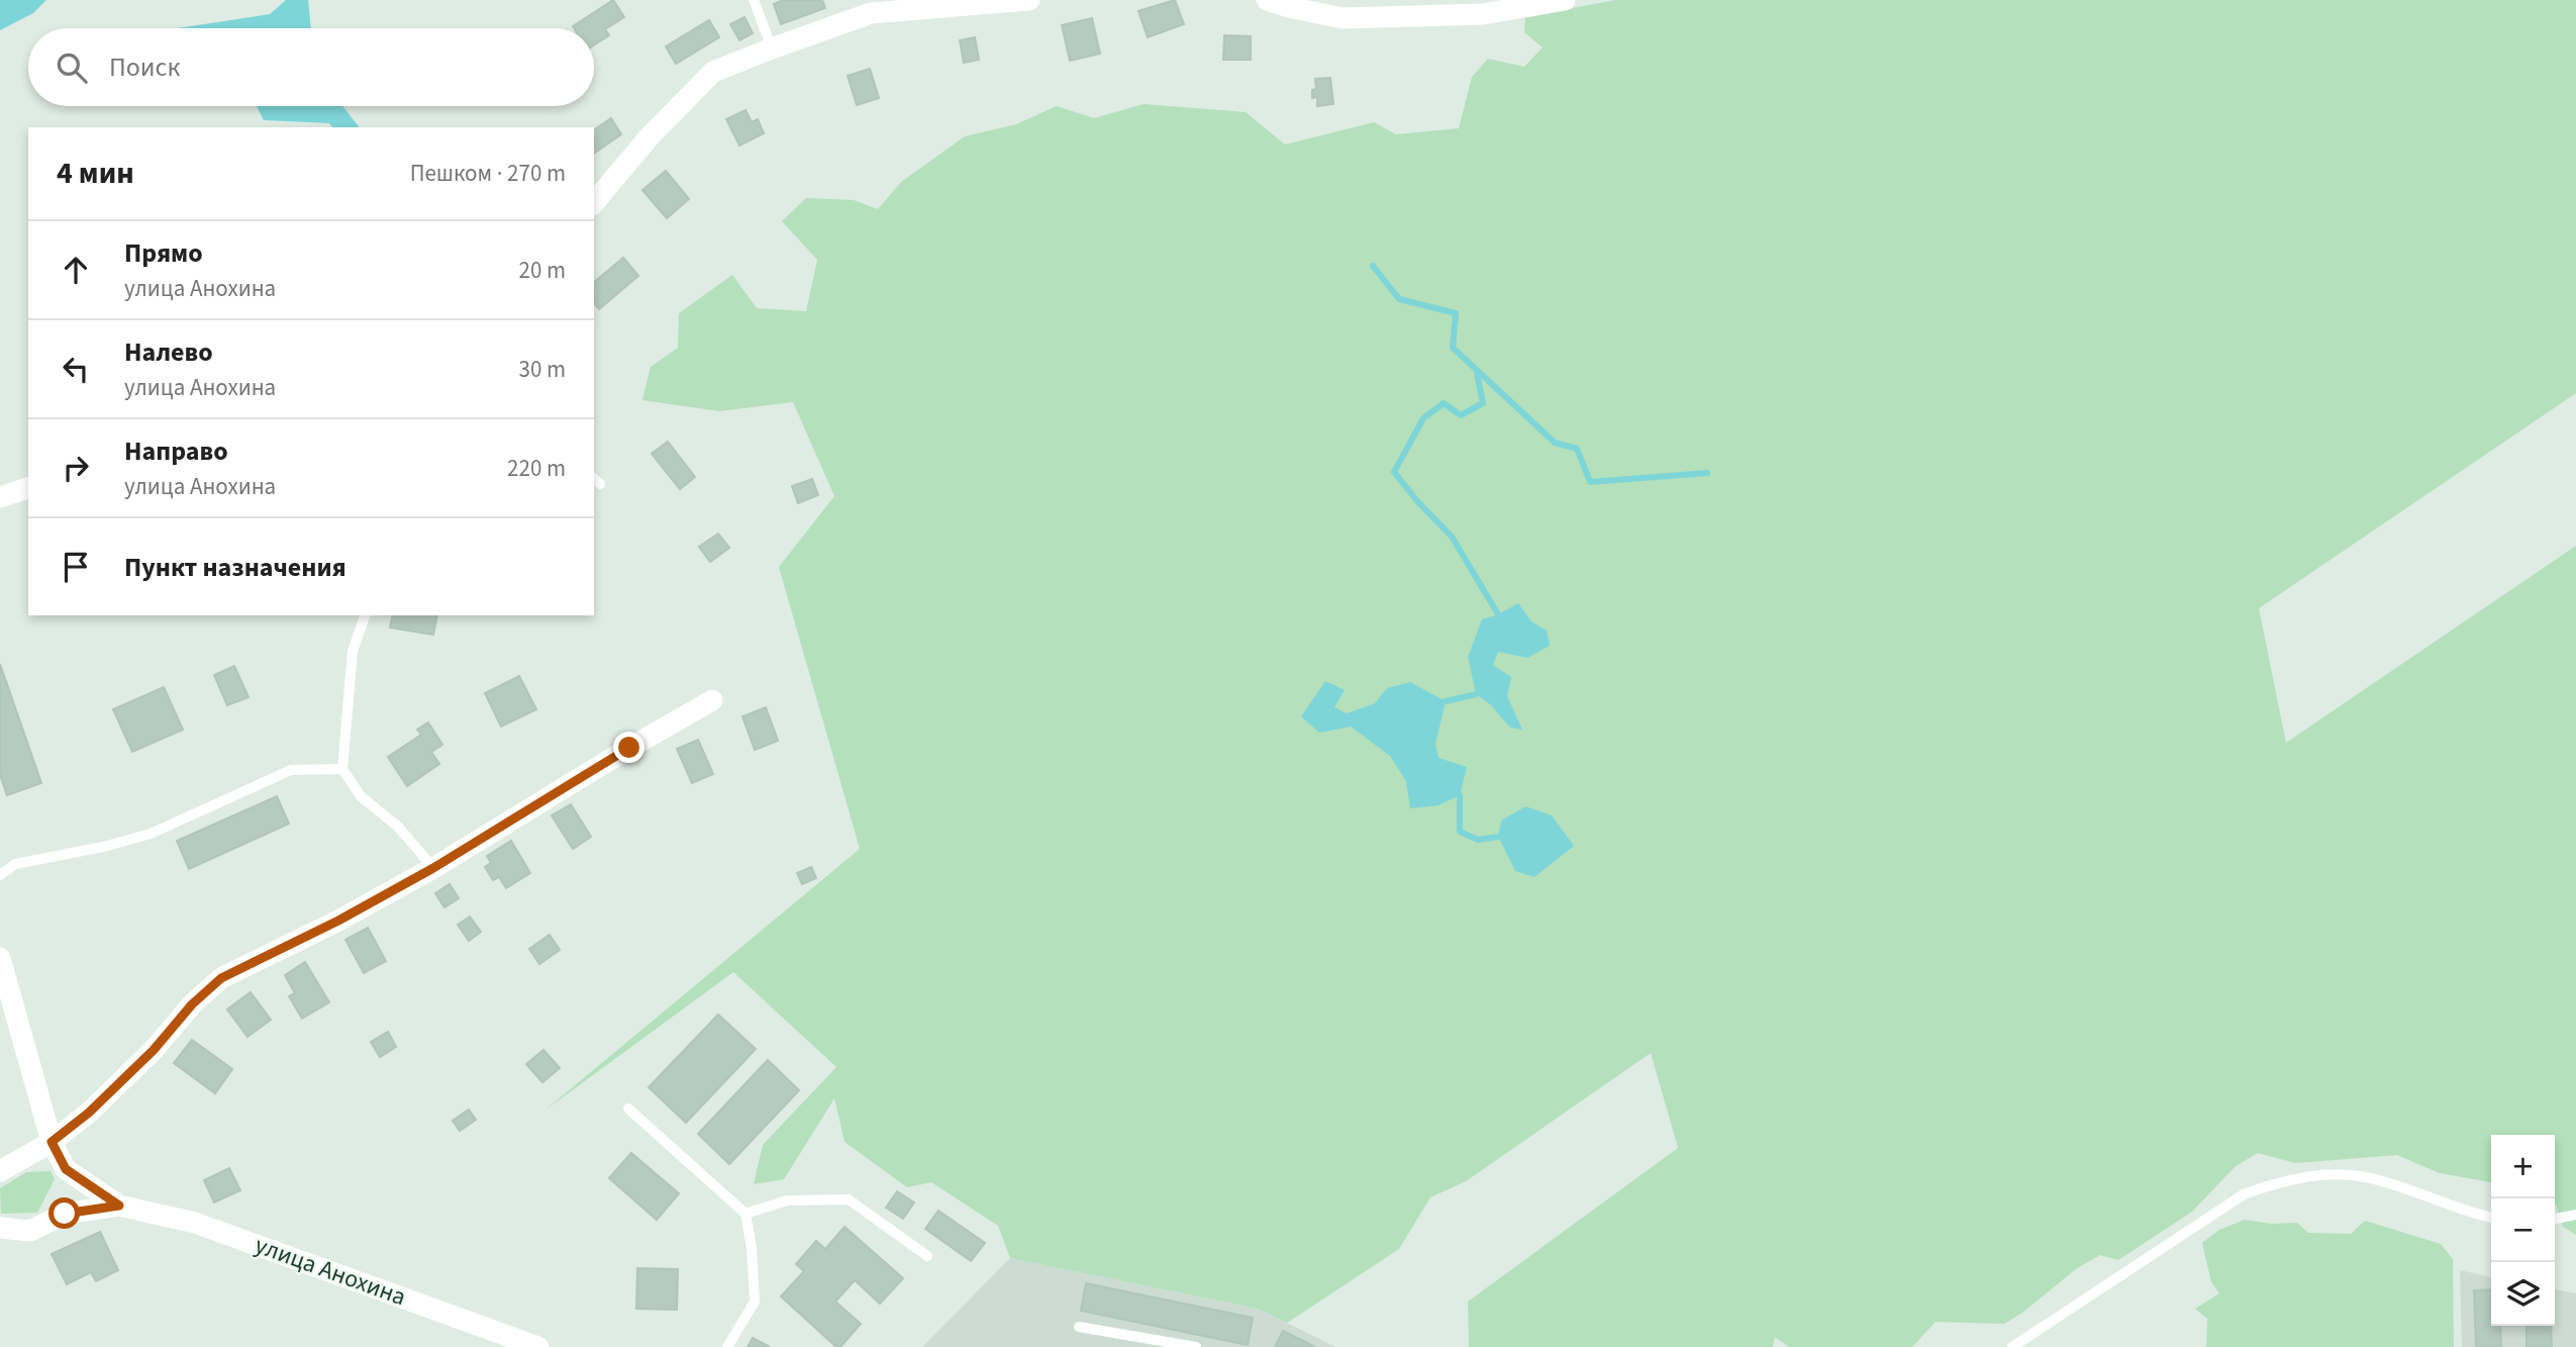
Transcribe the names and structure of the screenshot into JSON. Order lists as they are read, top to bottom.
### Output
{
  "streets": {
    "street": ["улица Анохина"]
  },
  "page": {
    "search": "Поиск",
    "heading": ["4 мин", "Пешком · 270 m"],
    "list": [
      ["Прямо", "улица Анохина", "20 m"],
      ["Налево", "улица Анохина", "30 m"],
      ["Направо", "улица Анохина", "220 m"],
      "Пункт назначения"
    ],
    "map_buttons": ["+", "−"]
  }
}
